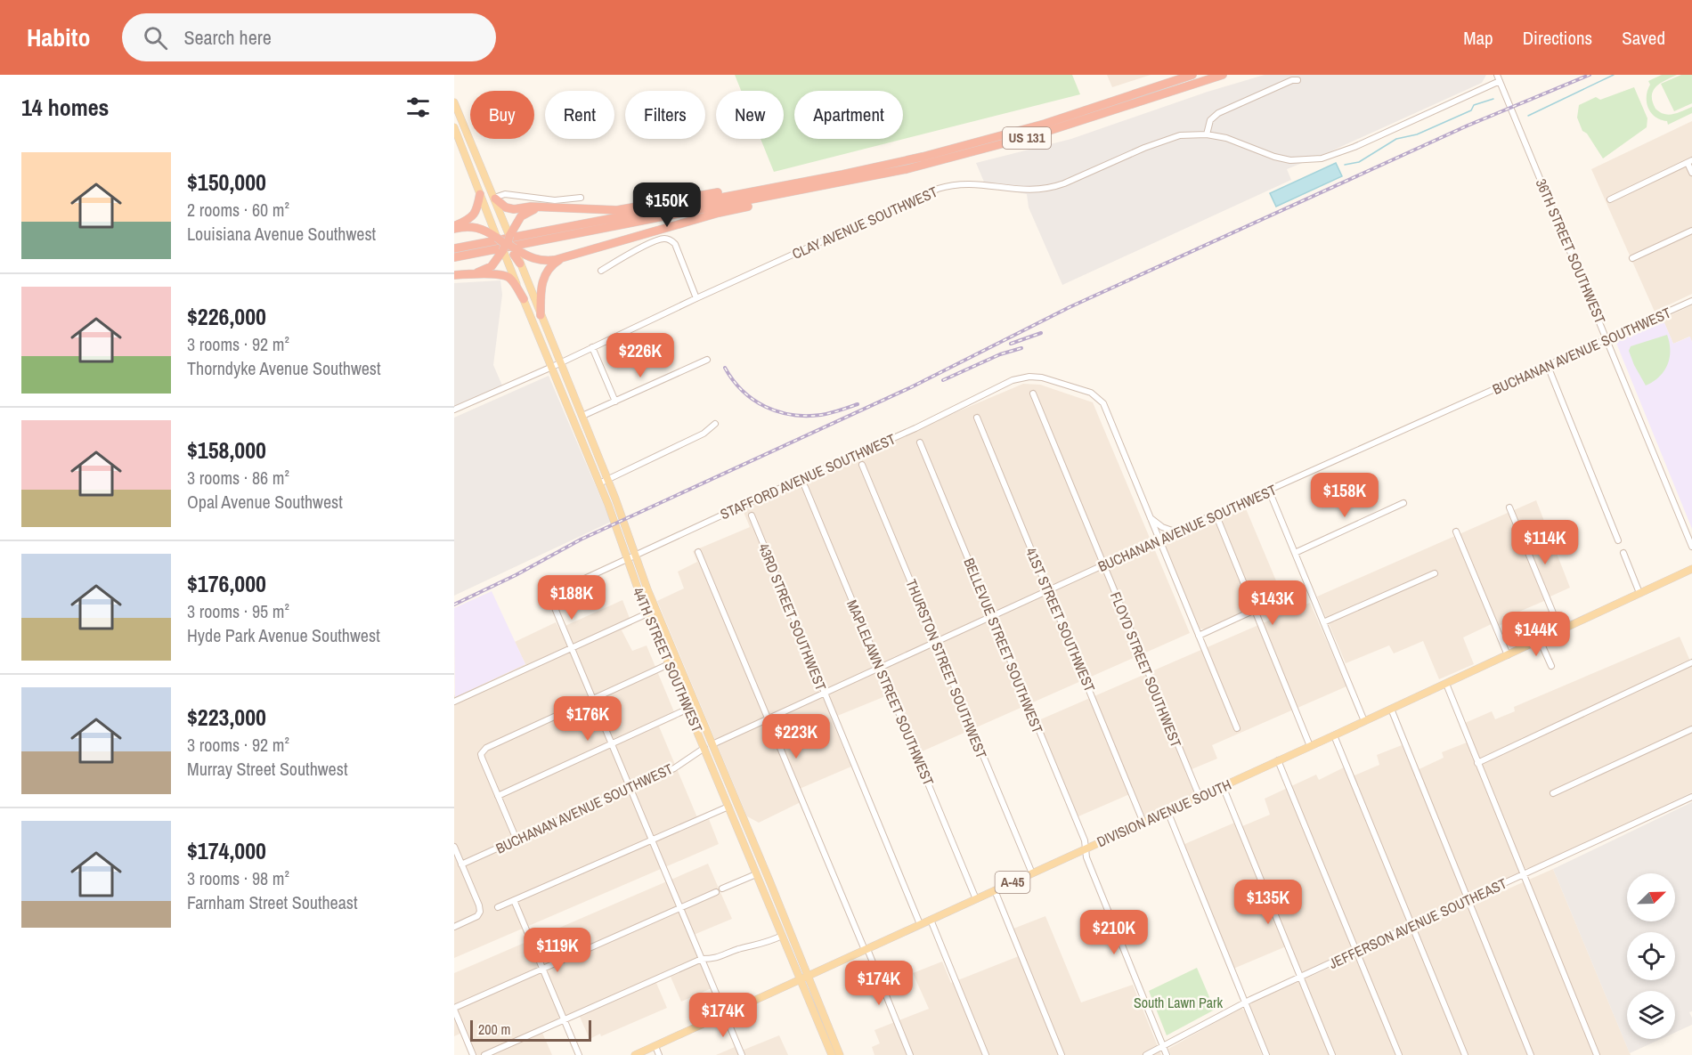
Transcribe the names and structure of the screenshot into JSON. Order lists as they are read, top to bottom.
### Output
{
  "streets": {
    "highway": ["US 131"],
    "main road": ["44TH STREET SOUTHWEST", "DIVISION AVENUE SOUTH", "A-45"],
    "street": [
      "CLAY AVENUE SOUTHWEST",
      "36TH STREET SOUTHWEST",
      "BUCHANAN AVENUE SOUTHWEST",
      "STAFFORD AVENUE SOUTHWEST",
      "43RD STREET SOUTHWEST",
      "41ST STREET SOUTHWEST",
      "BELLEVUE STREET SOUTHWEST",
      "THURSTON STREET SOUTHWEST",
      "FLOYD STREET SOUTHWEST",
      "MAPLELAWN STREET SOUTHWEST",
      "JEFFERSON AVENUE SOUTHEAST"
    ]
  },
  "crossings": [
    ["CLAY AVENUE SOUTHWEST", "36TH STREET SOUTHWEST"],
    ["CLAY AVENUE SOUTHWEST", "44TH STREET SOUTHWEST"],
    ["36TH STREET SOUTHWEST", "BUCHANAN AVENUE SOUTHWEST"],
    ["BUCHANAN AVENUE SOUTHWEST", "STAFFORD AVENUE SOUTHWEST"],
    ["BUCHANAN AVENUE SOUTHWEST", "43RD STREET SOUTHWEST"],
    ["BUCHANAN AVENUE SOUTHWEST", "41ST STREET SOUTHWEST"],
    ["BUCHANAN AVENUE SOUTHWEST", "BELLEVUE STREET SOUTHWEST"],
    ["BUCHANAN AVENUE SOUTHWEST", "44TH STREET SOUTHWEST"],
    ["BUCHANAN AVENUE SOUTHWEST", "THURSTON STREET SOUTHWEST"],
    ["BUCHANAN AVENUE SOUTHWEST", "FLOYD STREET SOUTHWEST"],
    ["BUCHANAN AVENUE SOUTHWEST", "MAPLELAWN STREET SOUTHWEST"],
    ["STAFFORD AVENUE SOUTHWEST", "44TH STREET SOUTHWEST"],
    ["43RD STREET SOUTHWEST", "DIVISION AVENUE SOUTH"],
    ["41ST STREET SOUTHWEST", "DIVISION AVENUE SOUTH"],
    ["BELLEVUE STREET SOUTHWEST", "DIVISION AVENUE SOUTH"],
    ["BELLEVUE STREET SOUTHWEST", "JEFFERSON AVENUE SOUTHEAST"],
    ["44TH STREET SOUTHWEST", "DIVISION AVENUE SOUTH"],
    ["THURSTON STREET SOUTHWEST", "DIVISION AVENUE SOUTH"],
    ["FLOYD STREET SOUTHWEST", "DIVISION AVENUE SOUTH"],
    ["MAPLELAWN STREET SOUTHWEST", "DIVISION AVENUE SOUTH"]
  ],
  "parks": ["South Lawn Park"],
  "scale_bar": "200 m",
  "north": "top right",
  "page": {
    "header": "Habito",
    "search": "Search here",
    "nav": ["Map", "Directions", "Saved"],
    "heading": "14 homes",
    "chip": [
      "Buy",
      "Rent",
      "Filters",
      "New",
      "Apartment"
    ],
    "list": [
      {
        "name": "$150,000",
        "note": "2 rooms · 60 m² · Louisiana Avenue Southwest"
      },
      {
        "name": "$226,000",
        "note": "3 rooms · 92 m² · Thorndyke Avenue Southwest"
      },
      {
        "name": "$158,000",
        "note": "3 rooms · 86 m² · Opal Avenue Southwest"
      },
      {
        "name": "$176,000",
        "note": "3 rooms · 95 m² · Hyde Park Avenue Southwest"
      },
      {
        "name": "$223,000",
        "note": "3 rooms · 92 m² · Murray Street Southwest"
      },
      {
        "name": "$174,000",
        "note": "3 rooms · 98 m² · Farnham Street Southeast"
      }
    ],
    "price": [
      "$150K",
      "$226K",
      "$158K",
      "$114K",
      "$188K",
      "$143K",
      "$144K",
      "$176K",
      "$223K",
      "$135K",
      "$210K",
      "$119K",
      "$174K",
      "$174K"
    ],
    "scale": "200 m"
  }
}
